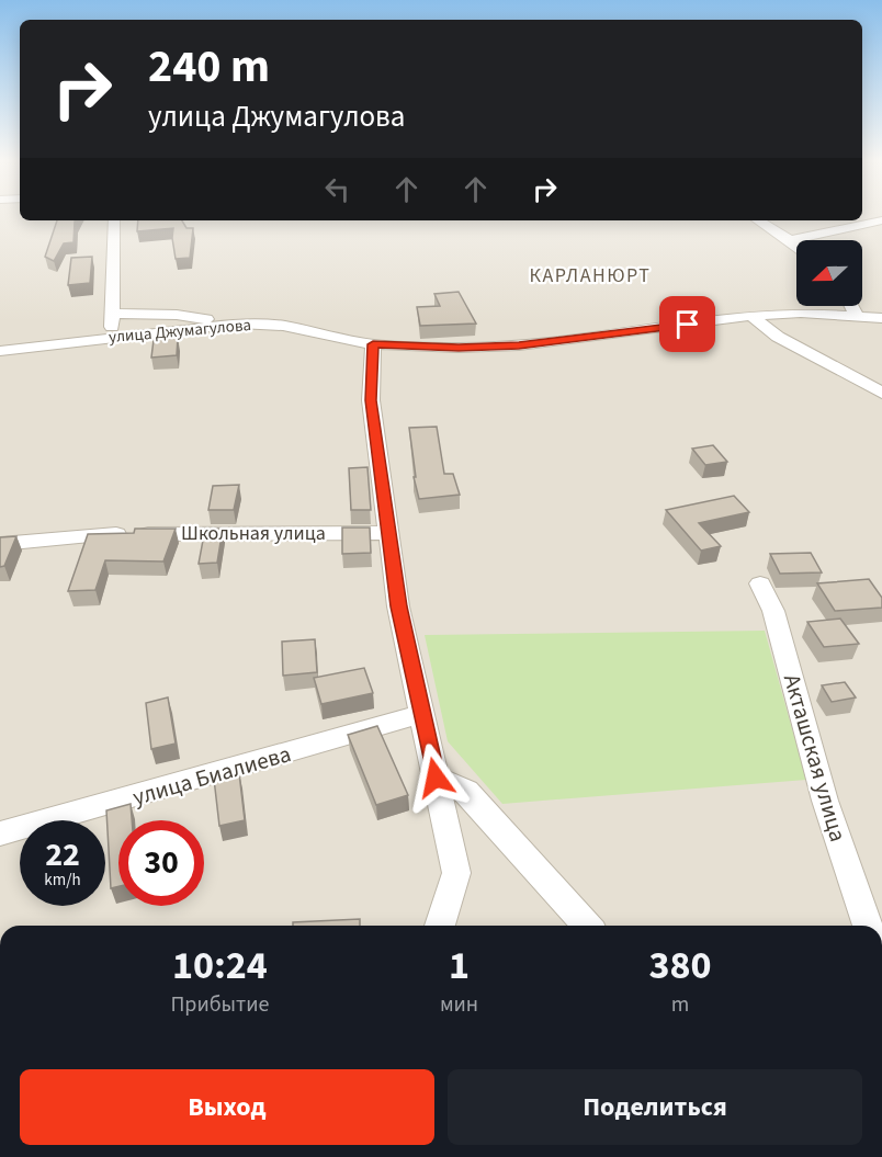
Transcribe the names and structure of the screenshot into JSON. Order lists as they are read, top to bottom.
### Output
{
  "streets": {
    "street": [
      "улица Джумагулова",
      "Школьная улица",
      "Акташская улица",
      "улица Биалиева"
    ]
  },
  "districts": ["КАРЛАНЮРТ"],
  "north": "left",
  "page": {
    "turn": ["240 m", "улица Джумагулова"],
    "speed": "22 km/h",
    "limit": "30",
    "eta": [
      "10:24",
      "Прибытие",
      "1",
      "мин",
      "380",
      "m"
    ],
    "buttons": ["Выход", "Поделиться"]
  }
}
